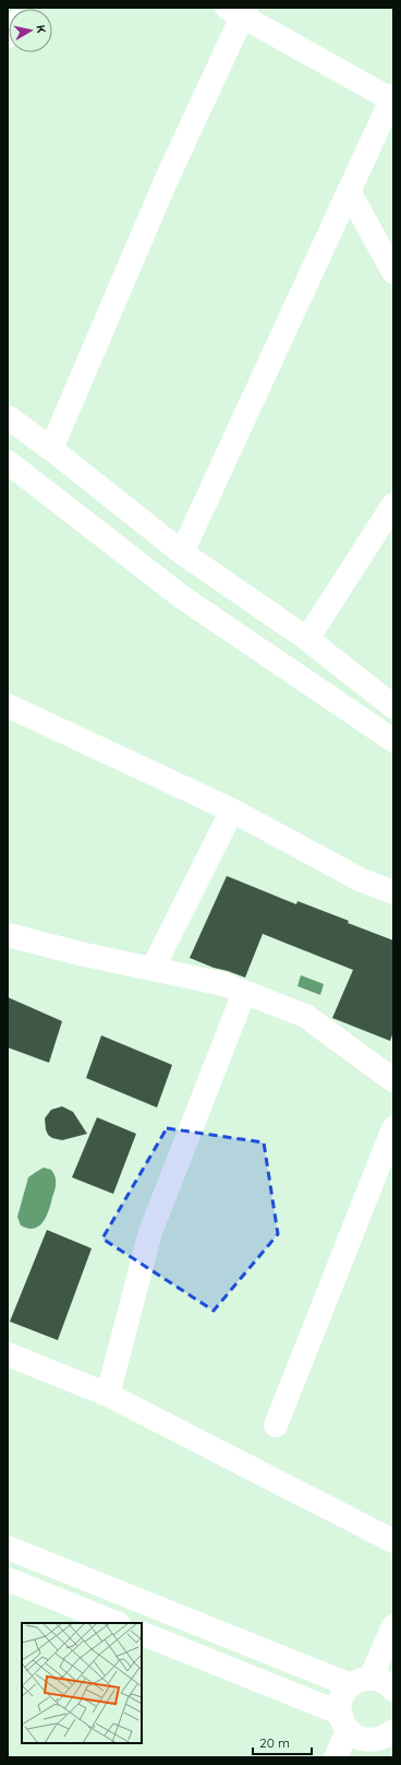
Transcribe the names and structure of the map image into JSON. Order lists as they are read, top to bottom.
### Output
{
  "scale_bar": "20 m",
  "north": "right"
}
